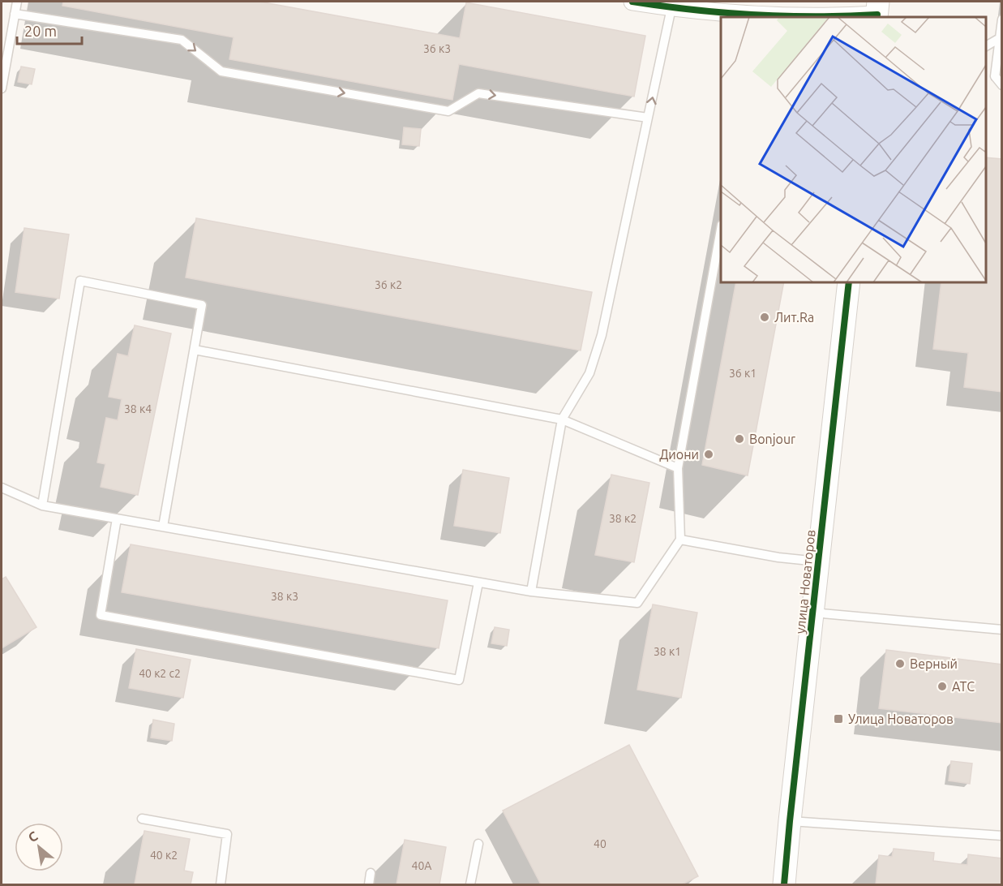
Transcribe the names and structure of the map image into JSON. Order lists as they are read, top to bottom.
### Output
{
  "streets": {
    "street": ["улица Новаторов"]
  },
  "places": {
    "other": [
      "Лит.Ra",
      "Bonjour",
      "Диони",
      "Верный",
      "АТС"
    ],
    "transit": ["Улица Новаторов"]
  },
  "house_numbers": [
    "36 к3",
    "36 к2",
    "36 к1",
    "38 к4",
    "38 к2",
    "38 к3",
    "38 к1",
    "40 к2 с2",
    "40",
    "40 к2",
    "40А"
  ],
  "scale_bar": "20 m",
  "north": "top left"
}
